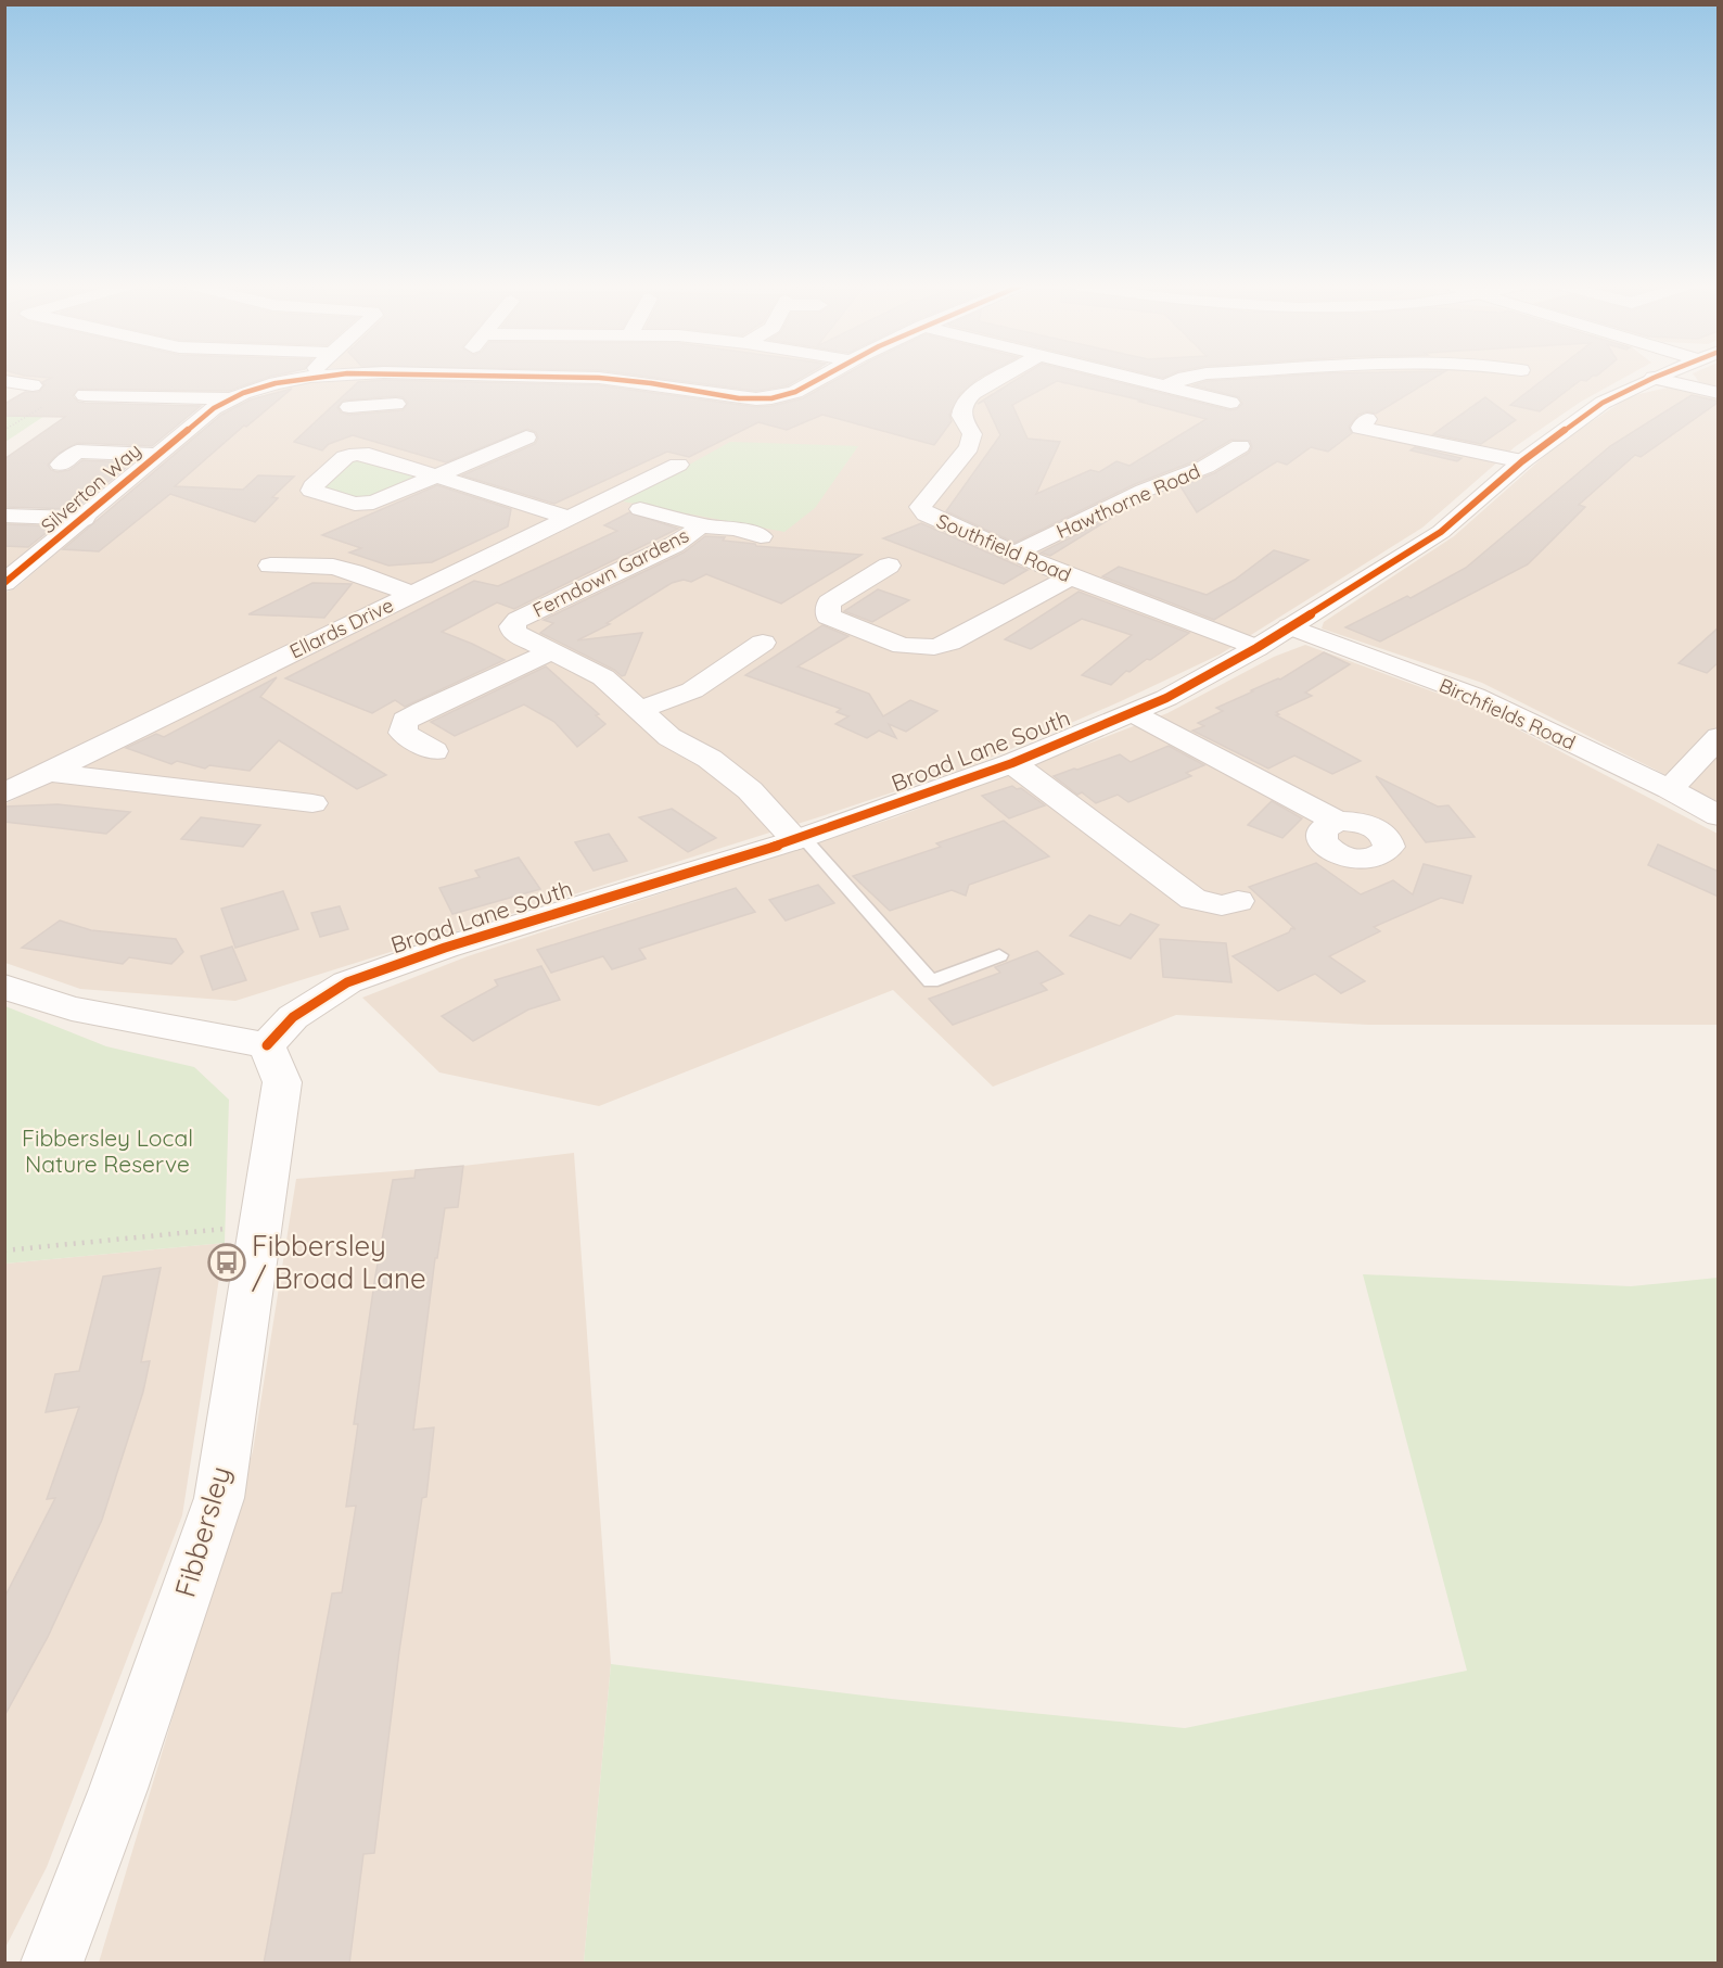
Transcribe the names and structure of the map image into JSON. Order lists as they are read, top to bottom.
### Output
{
  "streets": {
    "street": [
      "Silverton Way",
      "Hawthorne Road",
      "Southfield Road",
      "Ferndown Gardens",
      "Ellards Drive",
      "Birchfields Road",
      "Broad Lane South",
      "Fibbersley"
    ]
  },
  "crossings": [
    ["Hawthorne Road", "Southfield Road"],
    ["Southfield Road", "Broad Lane South"],
    ["Birchfields Road", "Broad Lane South"],
    ["Broad Lane South", "Fibbersley"]
  ],
  "parks": ["Fibbersley Local Nature Reserve"],
  "places": {
    "bus stop": ["Fibbersley / Broad Lane"]
  }
}
